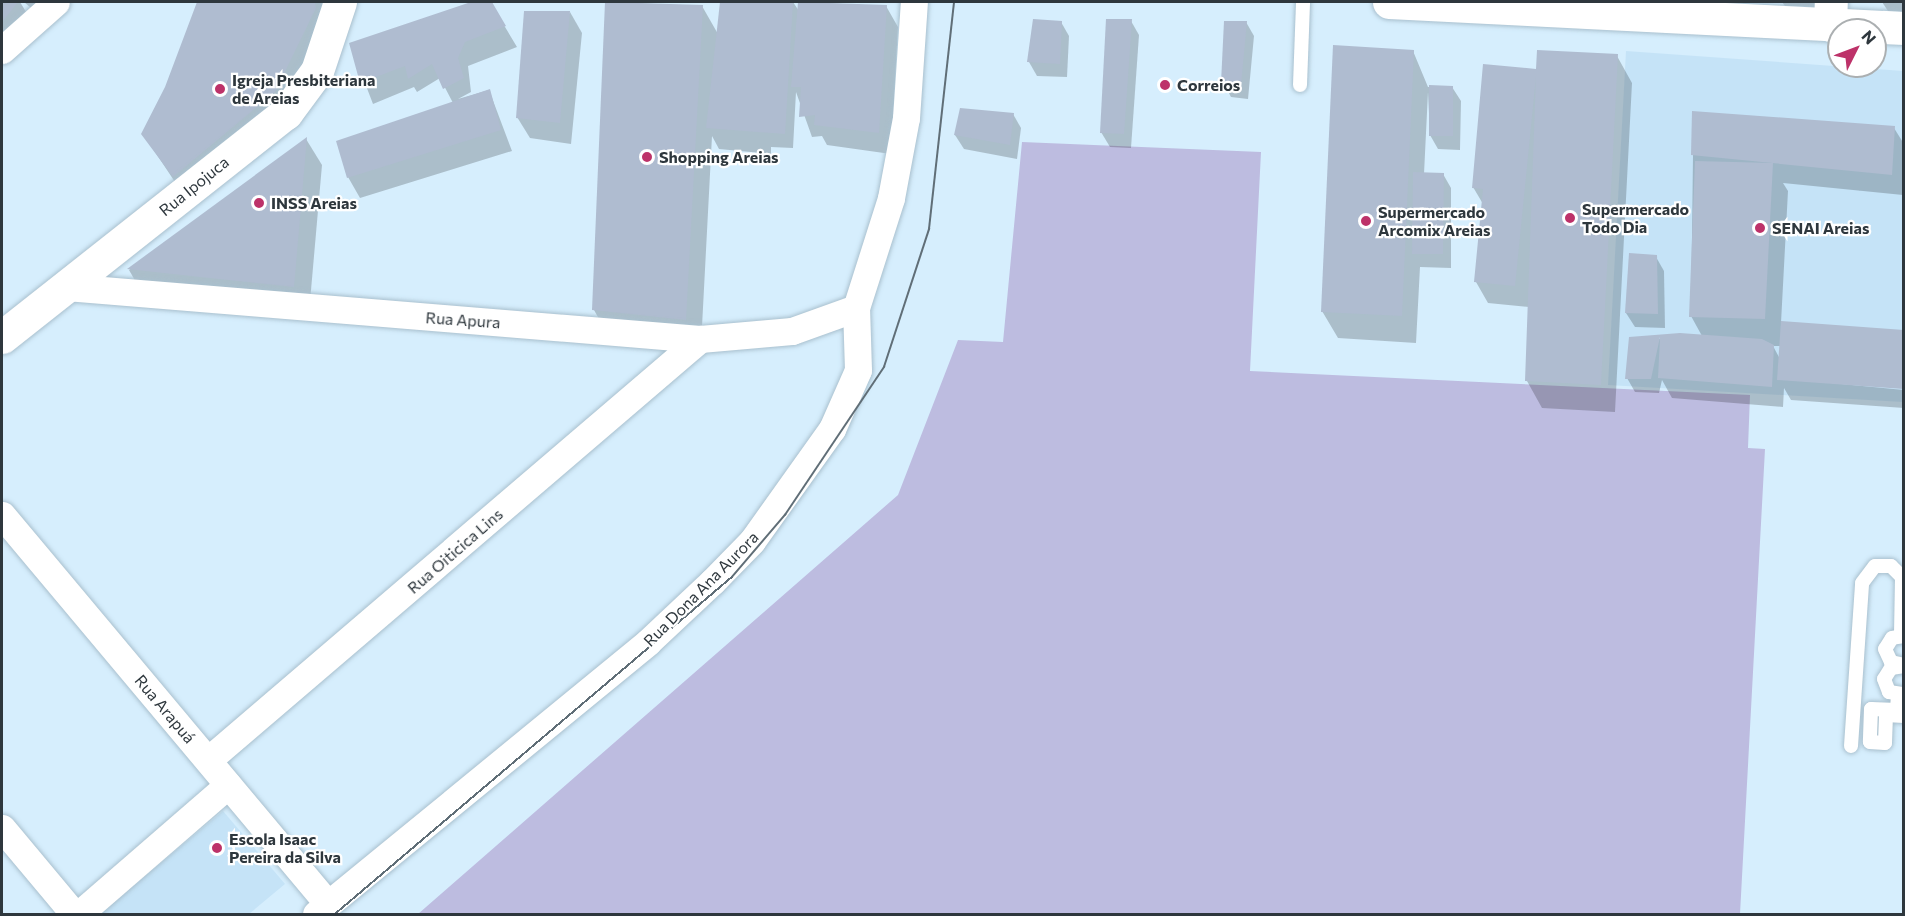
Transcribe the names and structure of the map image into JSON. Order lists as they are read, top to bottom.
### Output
{
  "streets": {
    "main road": ["Rua Ipojuca"],
    "street": [
      "Rua Apura",
      "Rua Oiticica Lins",
      "Rua Dona Ana Aurora",
      "Rua Arapuá"
    ]
  },
  "crossings": [
    ["Rua Ipojuca", "Rua Apura"],
    ["Rua Apura", "Rua Oiticica Lins"],
    ["Rua Apura", "Rua Dona Ana Aurora"],
    ["Rua Oiticica Lins", "Rua Arapuá"],
    ["Rua Dona Ana Aurora", "Rua Arapuá"]
  ],
  "places": [
    "Correios",
    "Igreja Presbiteriana de Areias",
    "Shopping Areias",
    "INSS Areias",
    "Supermercado Todo Dia",
    "Supermercado Arcomix Areias",
    "SENAI Areias",
    "Escola Isaac Pereira da Silva"
  ],
  "north": "top right"
}
